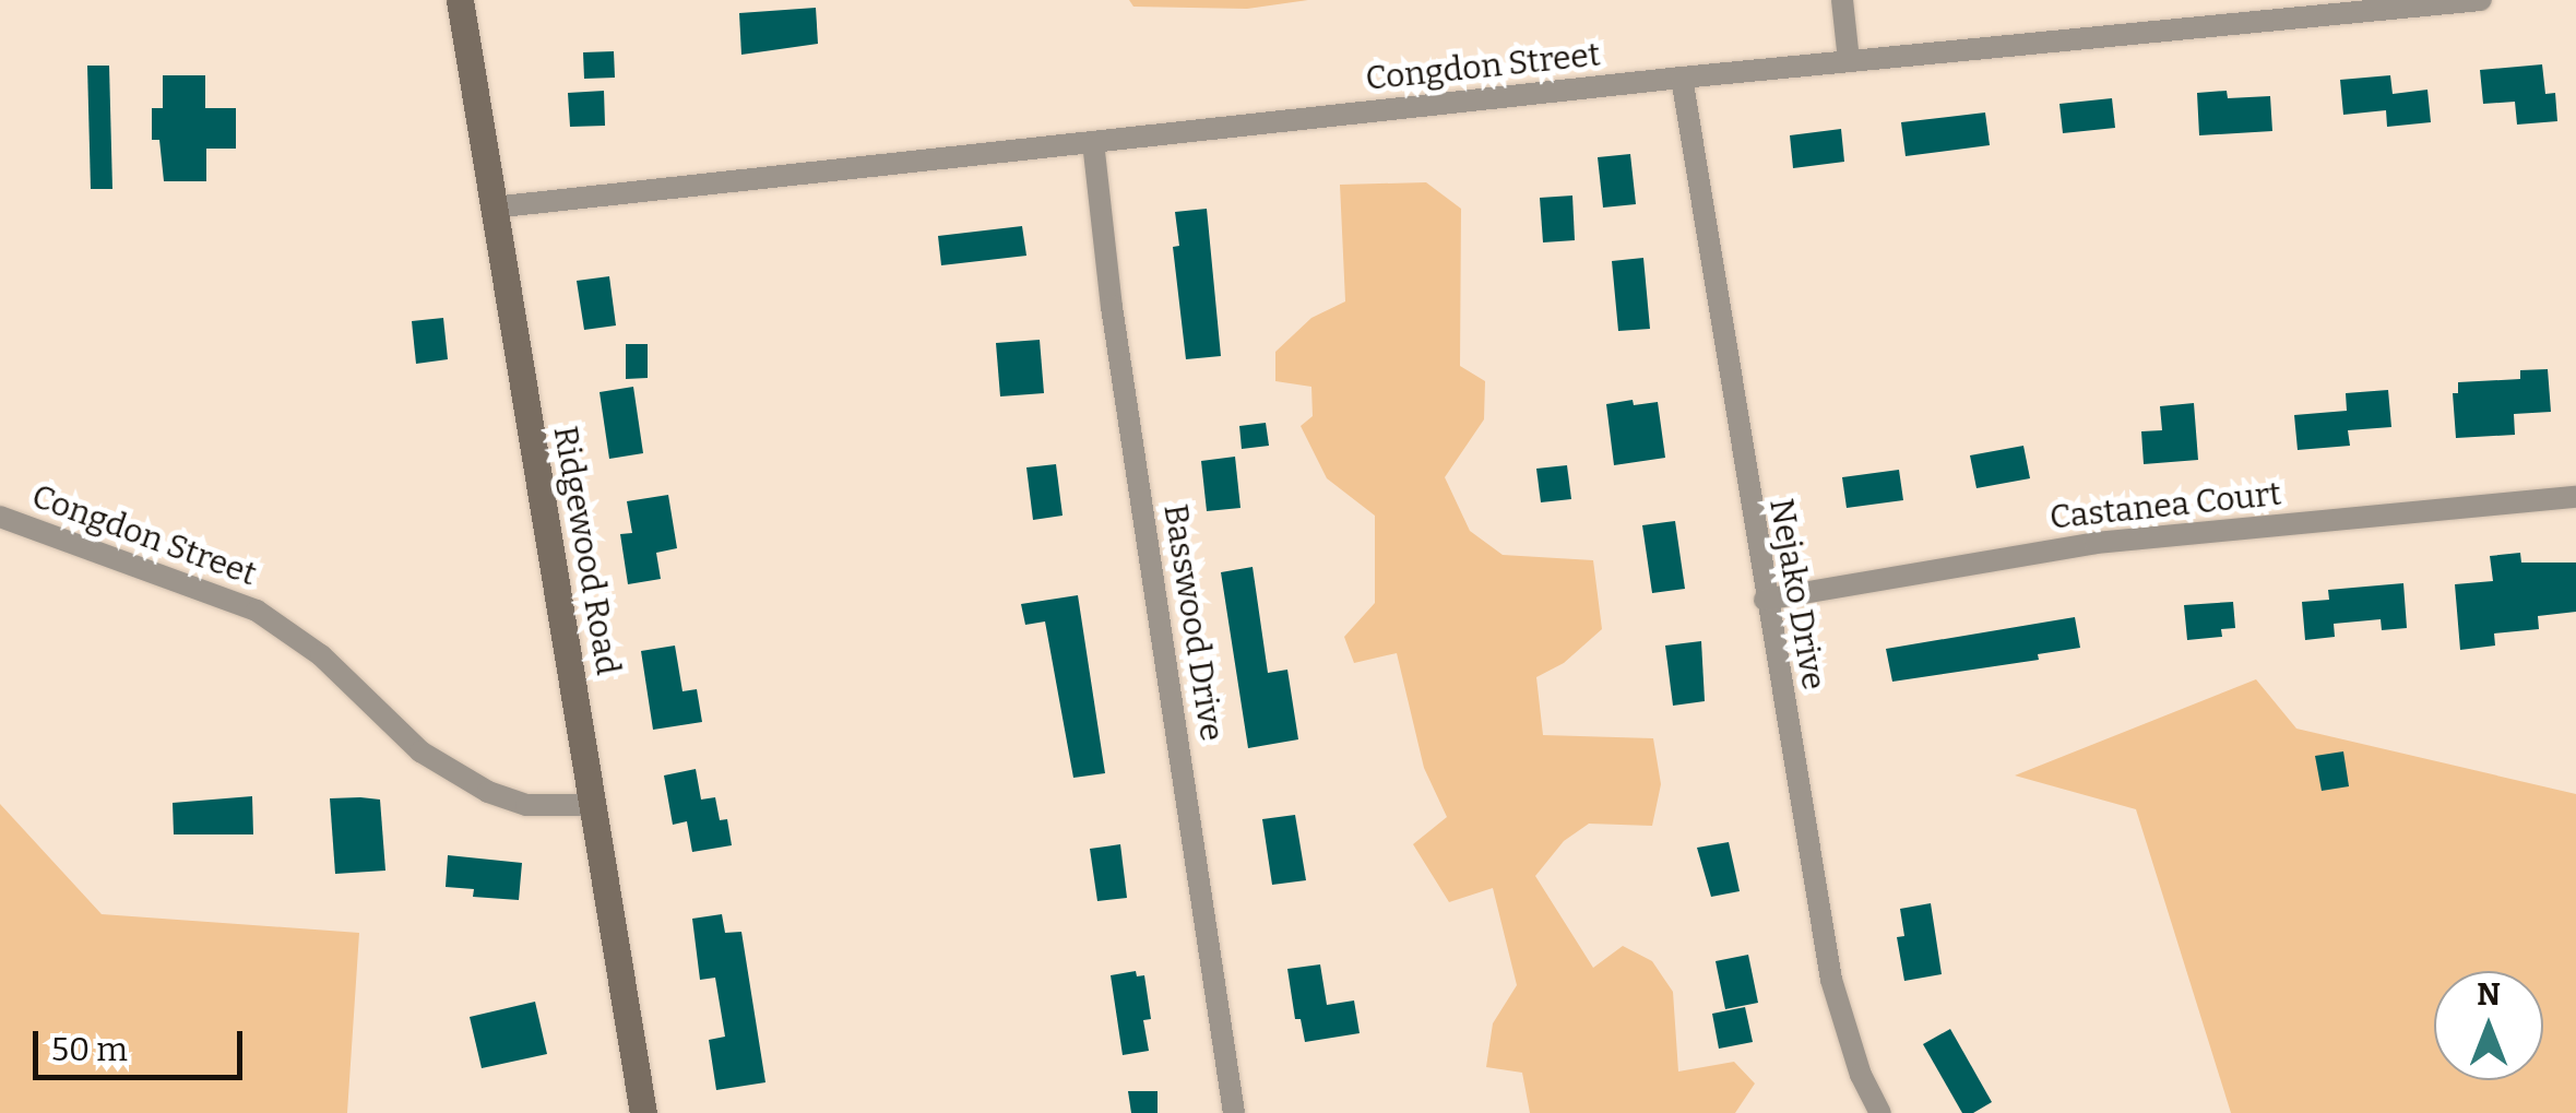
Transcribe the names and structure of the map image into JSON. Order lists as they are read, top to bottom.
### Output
{
  "streets": {
    "main road": ["Ridgewood Road"],
    "street": [
      "Congdon Street",
      "Castanea Court",
      "Nejako Drive",
      "Basswood Drive"
    ]
  },
  "crossings": [
    ["Congdon Street", "Ridgewood Road"],
    ["Congdon Street", "Nejako Drive"],
    ["Congdon Street", "Basswood Drive"],
    ["Castanea Court", "Nejako Drive"]
  ],
  "scale_bar": "50 m",
  "north": "top"
}
